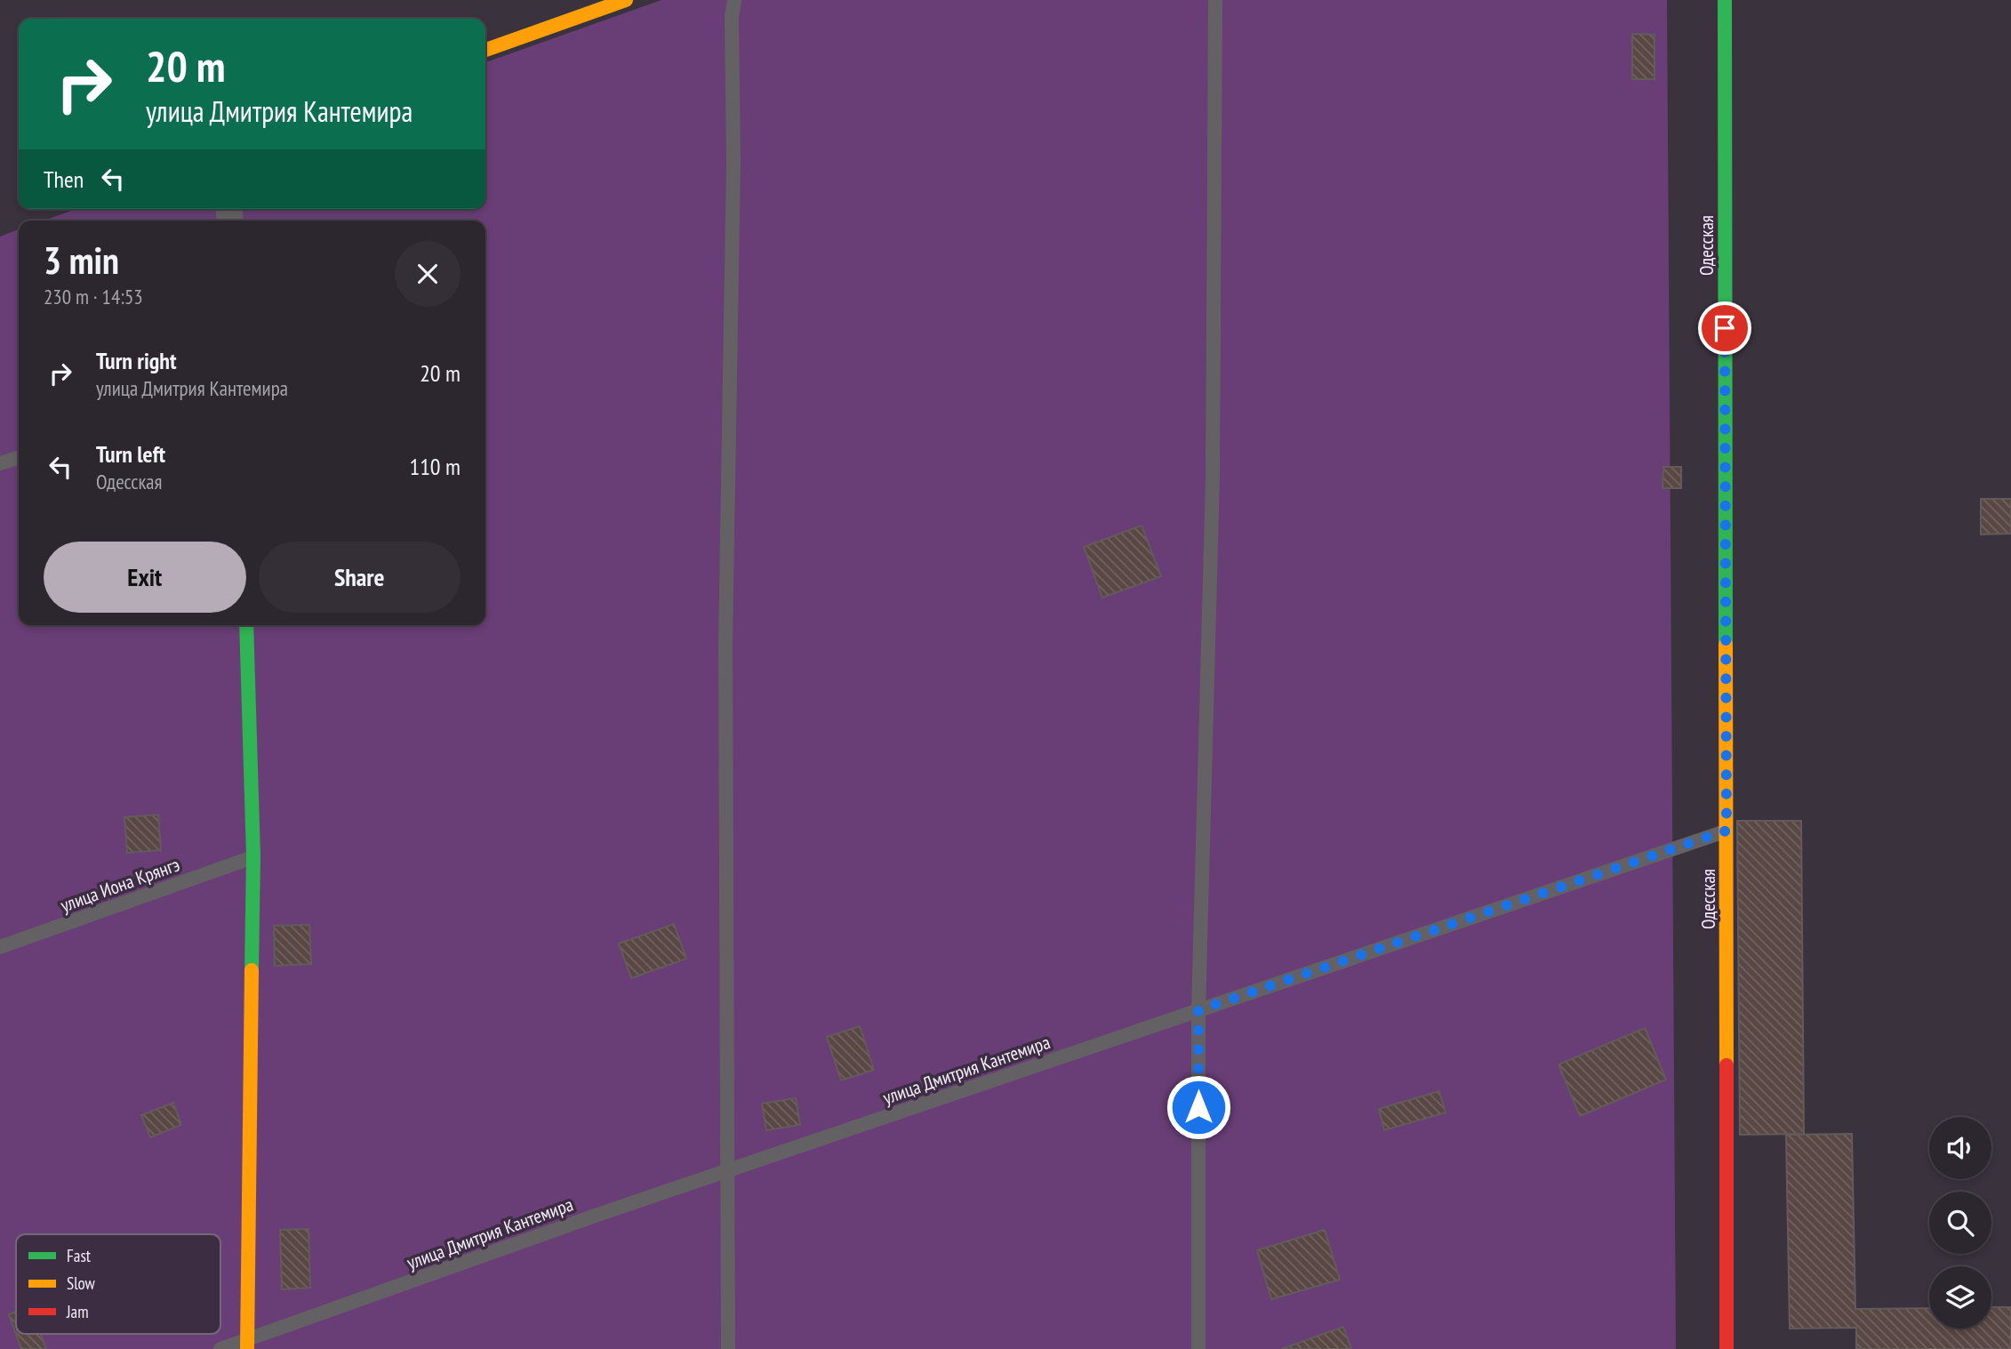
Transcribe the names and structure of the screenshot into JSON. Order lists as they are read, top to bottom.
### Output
{
  "streets": {
    "street": ["Одесская"],
    "lane": ["улица Иона Крянгэ", "улица Дмитрия Кантемира"]
  },
  "crossings": [
    ["Одесская", "улица Дмитрия Кантемира"]
  ],
  "legend": ["Fast", "Slow", "Jam"],
  "page": {
    "turn": ["20 m", "улица Дмитрия Кантемира"],
    "then": "Then",
    "heading": ["3 min", "230 m · 14:53"],
    "list": [
      {
        "name": "Turn right",
        "note": "улица Дмитрия Кантемира",
        "value": "20 m"
      },
      {
        "name": "Turn left",
        "note": "Одесская",
        "value": "110 m"
      }
    ],
    "buttons": ["Exit", "Share"]
  }
}
